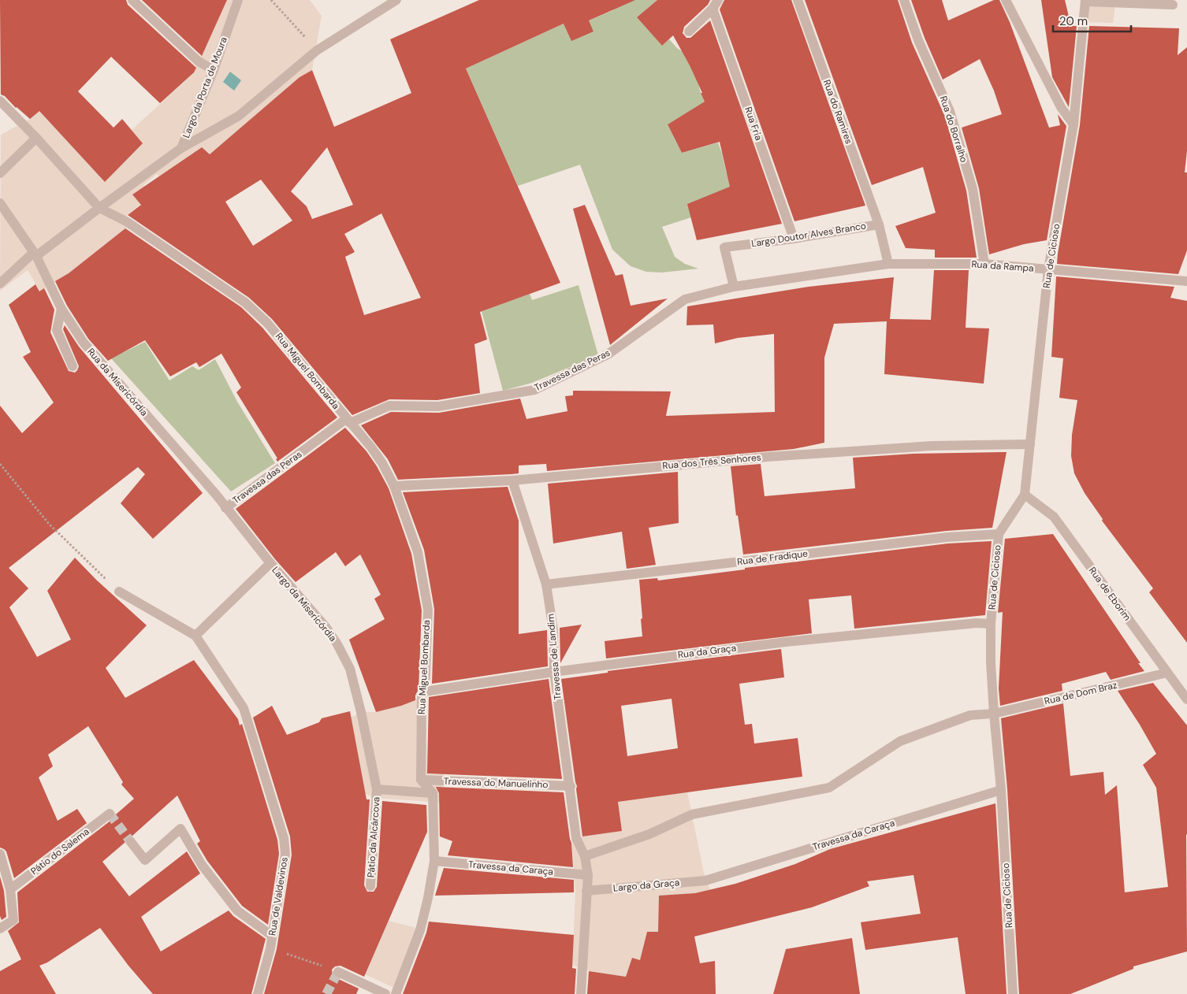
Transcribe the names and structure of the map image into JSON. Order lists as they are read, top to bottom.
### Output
{
  "streets": {
    "street": [
      "Largo da Porta de Moura",
      "Rua do Ramires",
      "Rua Fria",
      "Rua do Borralho",
      "Largo Doutor Alves Branco",
      "Rua de Cicioso",
      "Rua da Rampa",
      "Travessa das Peras",
      "Rua Miguel Bombarda",
      "Rua da Misericórdia",
      "Rua dos Três Senhores",
      "Rua de Fradique",
      "Rua de Eborim",
      "Largo da Misericórdia",
      "Rua da Graça",
      "Travessa de Landim",
      "Rua de Dom Braz",
      "Travessa do Manuelinho",
      "Travessa da Caraça",
      "Pátio da Alcárcova",
      "Pátio do Salema",
      "Largo da Graça",
      "Rua de Valdevinos"
    ]
  },
  "crossings": [
    ["Largo da Porta de Moura", "Rua Miguel Bombarda"],
    ["Largo da Porta de Moura", "Rua da Misericórdia"],
    ["Rua do Ramires", "Largo Doutor Alves Branco"],
    ["Rua Fria", "Largo Doutor Alves Branco"],
    ["Rua do Borralho", "Rua da Rampa"],
    ["Largo Doutor Alves Branco", "Rua da Rampa"],
    ["Largo Doutor Alves Branco", "Travessa das Peras"],
    ["Rua de Cicioso", "Rua da Rampa"],
    ["Rua de Cicioso", "Rua dos Três Senhores"],
    ["Rua de Cicioso", "Rua de Fradique"],
    ["Rua de Cicioso", "Rua de Eborim"],
    ["Rua de Cicioso", "Rua da Graça"],
    ["Rua de Cicioso", "Rua de Dom Braz"],
    ["Rua de Cicioso", "Travessa da Caraça"],
    ["Travessa das Peras", "Rua Miguel Bombarda"],
    ["Travessa das Peras", "Largo da Misericórdia"],
    ["Rua Miguel Bombarda", "Rua dos Três Senhores"],
    ["Rua Miguel Bombarda", "Rua da Graça"],
    ["Rua Miguel Bombarda", "Travessa do Manuelinho"],
    ["Rua da Misericórdia", "Largo da Misericórdia"],
    ["Rua dos Três Senhores", "Travessa de Landim"],
    ["Rua de Fradique", "Travessa de Landim"],
    ["Rua de Eborim", "Rua de Dom Braz"],
    ["Largo da Misericórdia", "Pátio da Alcárcova"],
    ["Largo da Misericórdia", "Rua de Valdevinos"],
    ["Rua da Graça", "Travessa de Landim"],
    ["Travessa de Landim", "Rua de Dom Braz"],
    ["Travessa de Landim", "Travessa do Manuelinho"],
    ["Travessa da Caraça", "Largo da Graça"]
  ],
  "scale_bar": "20 m"
}
